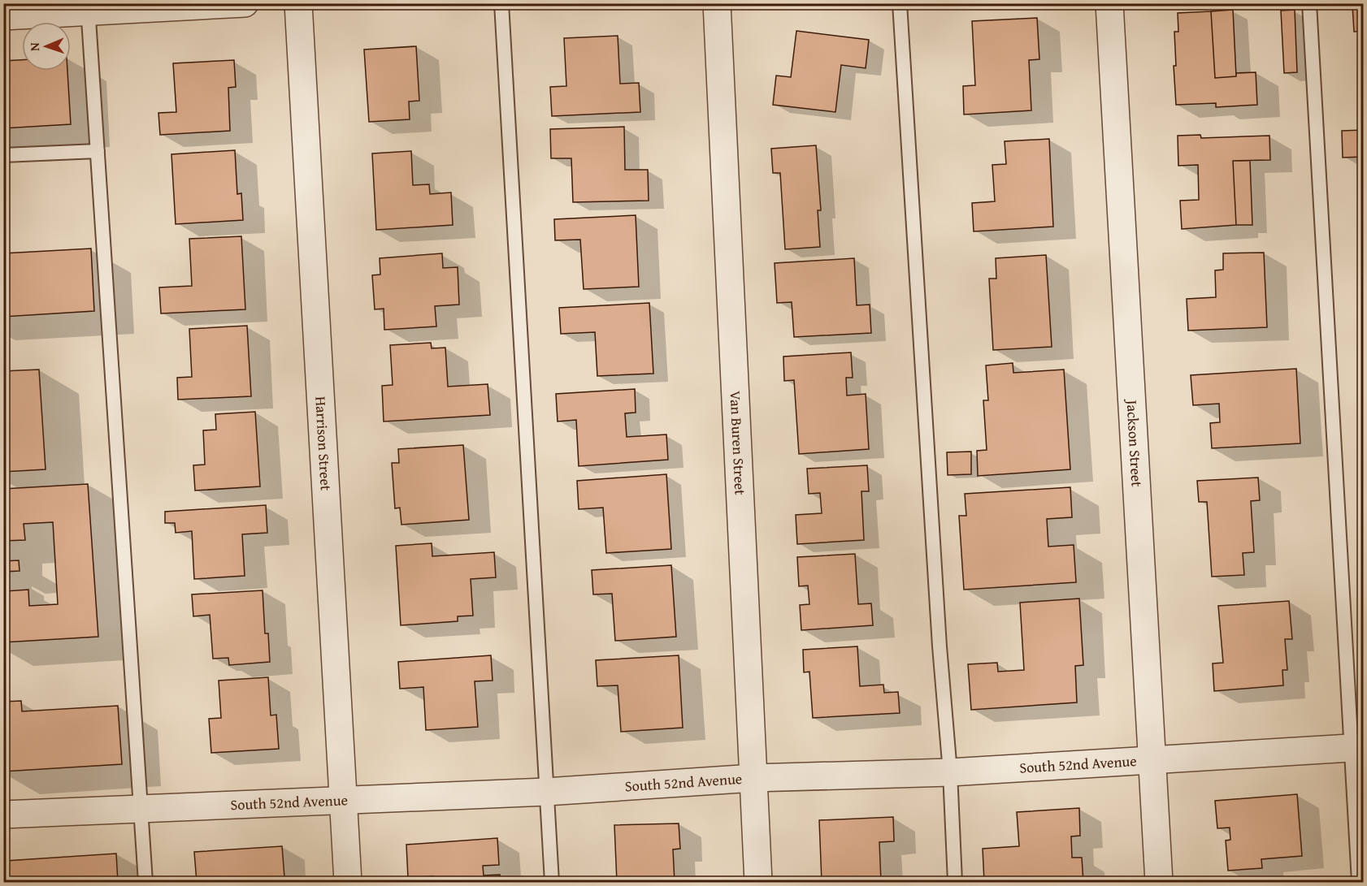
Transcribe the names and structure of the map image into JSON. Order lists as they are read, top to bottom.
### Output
{
  "streets": {
    "street": [
      "Van Buren Street",
      "Jackson Street",
      "Harrison Street",
      "South 52nd Avenue"
    ]
  },
  "crossings": [
    ["Van Buren Street", "South 52nd Avenue"],
    ["Jackson Street", "South 52nd Avenue"],
    ["Harrison Street", "South 52nd Avenue"]
  ],
  "north": "left"
}
